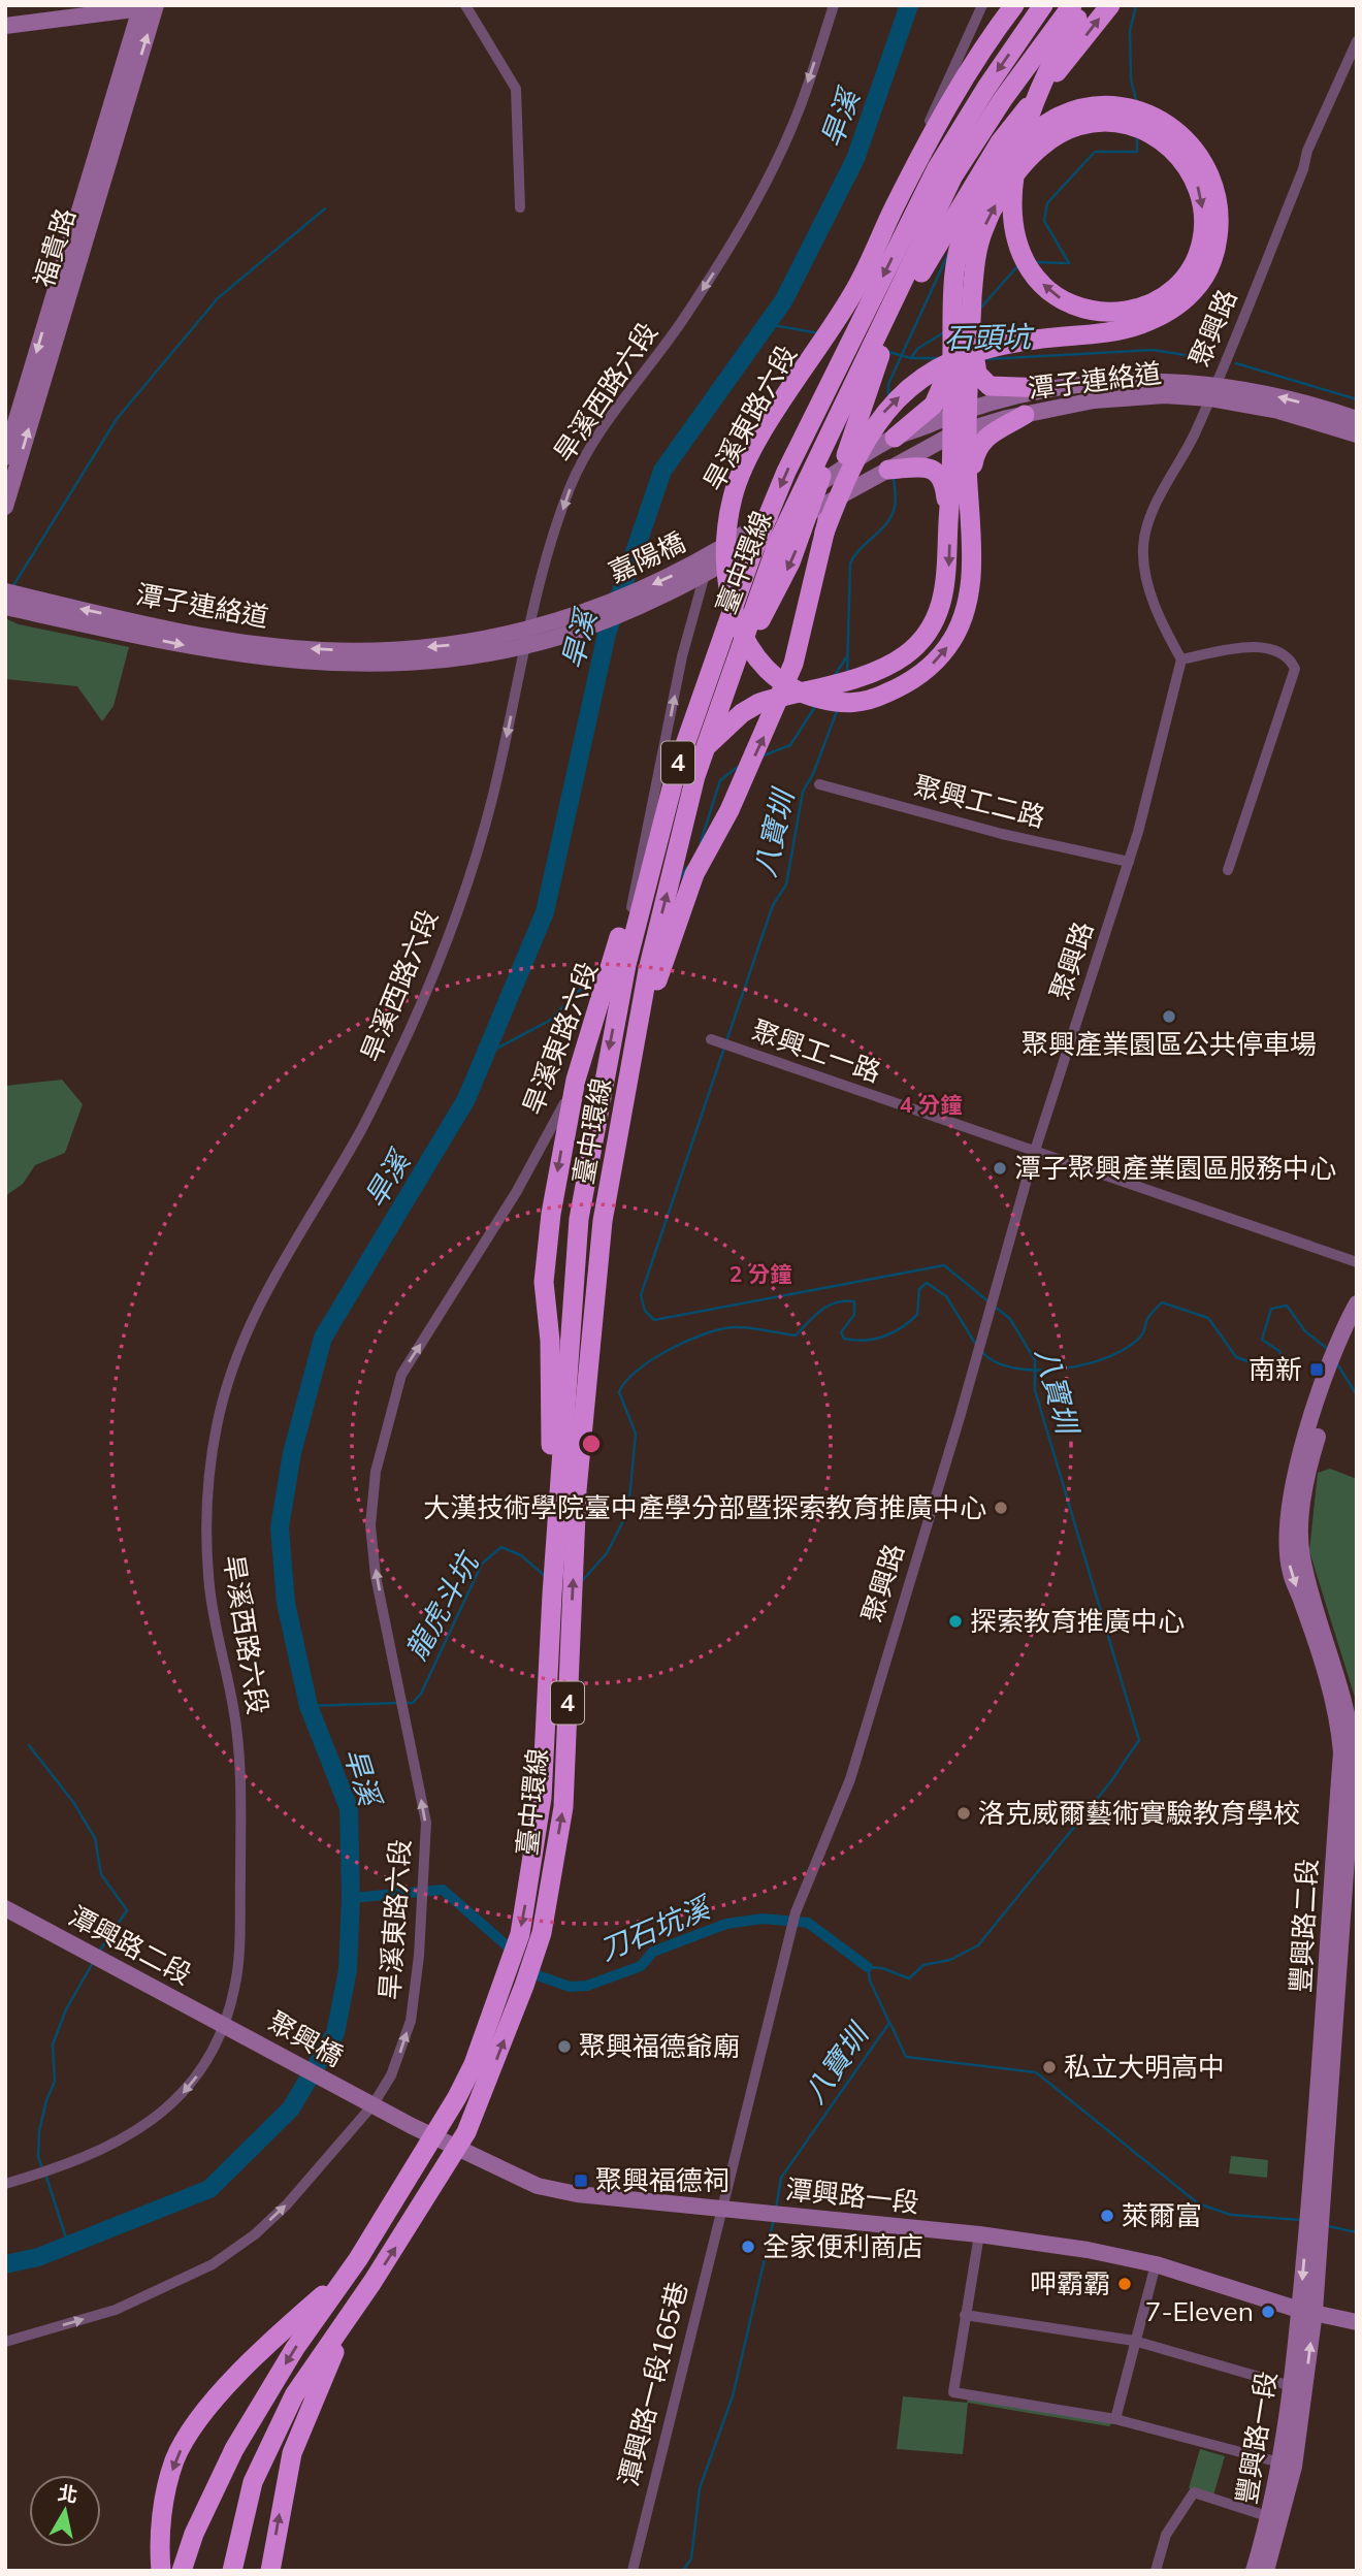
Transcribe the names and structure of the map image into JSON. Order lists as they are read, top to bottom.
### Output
{
  "streets": {
    "highway": ["臺中環線", "4"],
    "street": [
      "福貴路",
      "聚興路",
      "潭子連絡道",
      "旱溪西路六段",
      "旱溪東路六段",
      "嘉陽橋",
      "聚興工二路",
      "聚興工一路",
      "豐興路二段",
      "潭興路二段",
      "聚興橋",
      "潭興路一段",
      "潭興路一段165巷",
      "豐興路一段"
    ]
  },
  "crossings": [
    ["聚興路", "潭子連絡道"],
    ["聚興路", "聚興工二路"],
    ["聚興路", "聚興工一路"],
    ["聚興路", "潭興路一段"],
    ["聚興路", "潭興路一段165巷"],
    ["潭子連絡道", "嘉陽橋"],
    ["旱溪西路六段", "潭興路二段"],
    ["旱溪西路六段", "聚興橋"],
    ["旱溪東路六段", "潭興路一段"],
    ["豐興路二段", "潭興路一段"],
    ["豐興路二段", "豐興路一段"],
    ["潭興路二段", "聚興橋"],
    ["聚興橋", "潭興路一段"],
    ["潭興路一段", "潭興路一段165巷"],
    ["潭興路一段", "豐興路一段"]
  ],
  "one_way": ["旱溪西路六段", "旱溪東路六段"],
  "water": [
    "旱溪",
    "石頭坑",
    "八寶圳",
    "龍虎斗坑",
    "刀石坑溪"
  ],
  "places": {
    "other": [
      "聚興產業園區公共停車場",
      "潭子聚興產業園區服務中心",
      "大漢技術學院臺中產學分部暨探索教育推廣中心",
      "探索教育推廣中心",
      "洛克威爾藝術實驗教育學校",
      "聚興福德爺廟",
      "私立大明高中",
      "萊爾富",
      "全家便利商店",
      "呷霸霸",
      "7-Eleven"
    ],
    "transit": ["南新", "聚興福德祠"]
  },
  "north": "top",
  "rings": ["4 分鐘", "2 分鐘"]
}
